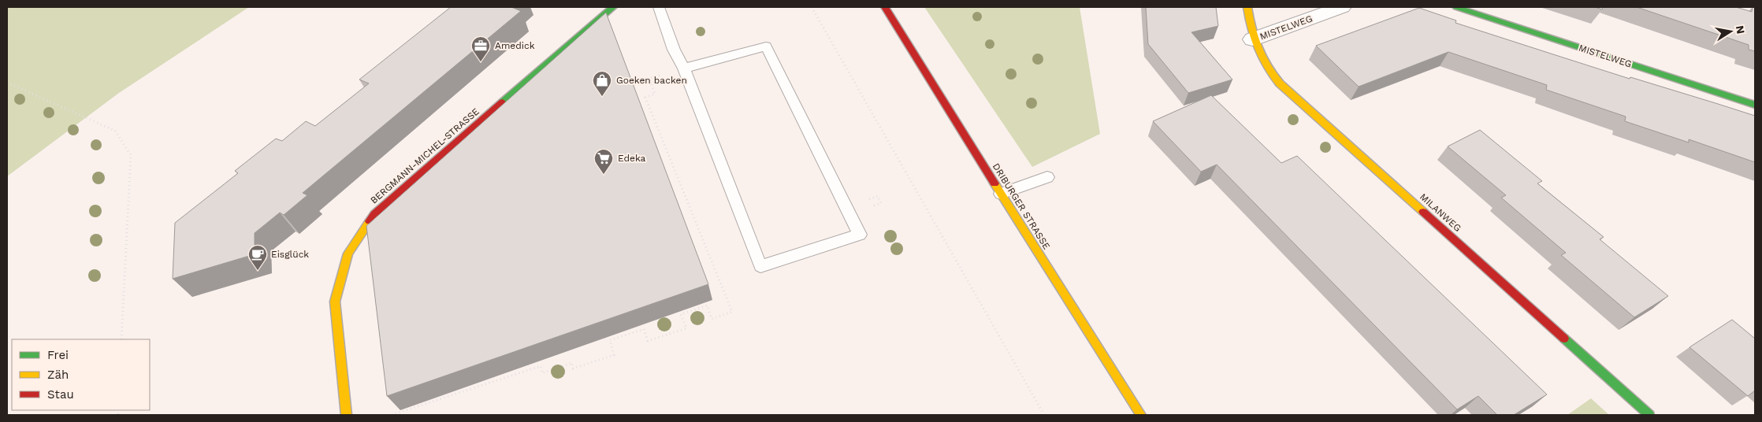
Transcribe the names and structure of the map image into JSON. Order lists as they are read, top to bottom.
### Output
{
  "streets": {
    "street": [
      "MISTELWEG",
      "BERGMANN-MICHEL-STRASSE",
      "DRIBURGER STRASSE",
      "MILANWEG"
    ]
  },
  "crossings": [
    ["MISTELWEG", "MILANWEG"]
  ],
  "places": {
    "office": ["Amedick"],
    "shop": ["Goeken backen"],
    "supermarket": ["Edeka"],
    "cafe": ["Eisglück"]
  },
  "legend": ["Frei", "Zäh", "Stau"],
  "north": "right"
}
